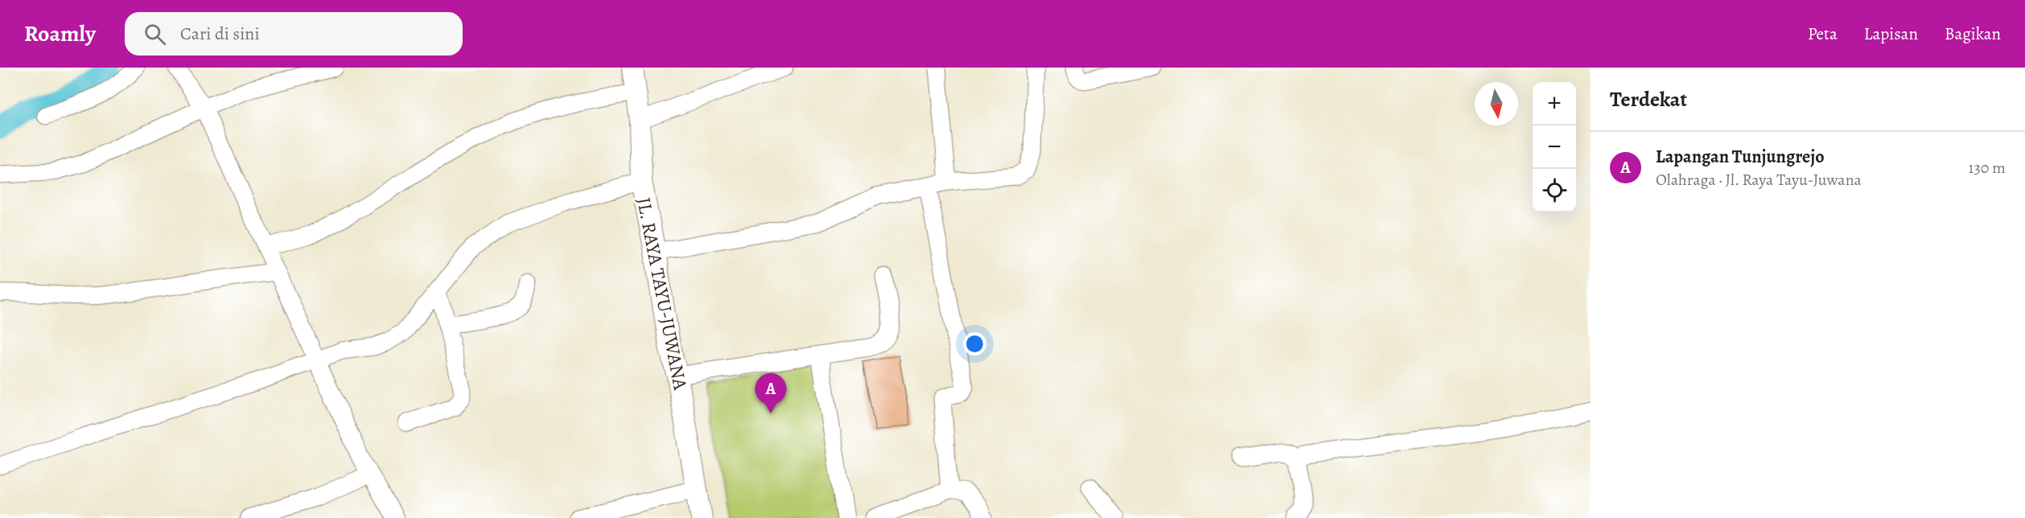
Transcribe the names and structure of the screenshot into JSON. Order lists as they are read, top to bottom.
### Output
{
  "streets": {
    "main road": ["JL. RAYA TAYU-JUWANA"]
  },
  "north": "bottom",
  "page": {
    "header": "Roamly",
    "search": "Cari di sini",
    "nav": ["Peta", "Lapisan", "Bagikan"],
    "heading": "Terdekat",
    "map_buttons": ["+", "−"],
    "list": [
      {
        "mark": "A",
        "name": "Lapangan Tunjungrejo",
        "note": "Olahraga · Jl. Raya Tayu-Juwana",
        "value": "130 m"
      }
    ],
    "pins": "A"
  }
}
